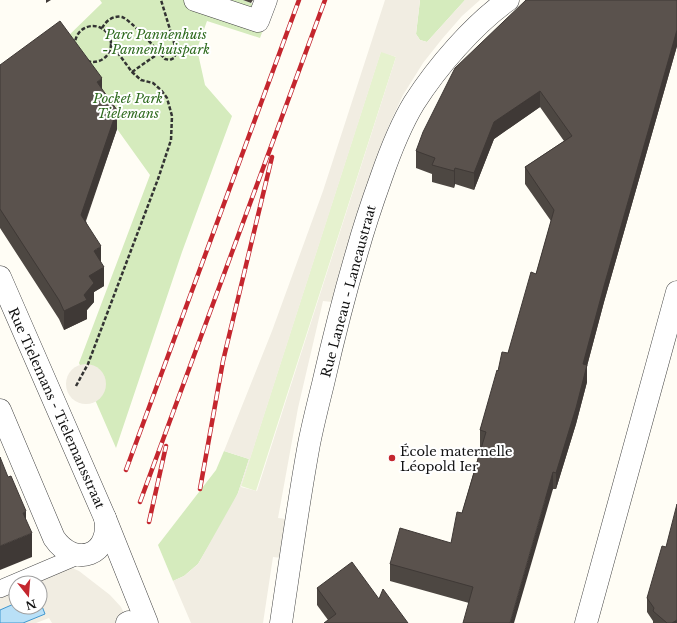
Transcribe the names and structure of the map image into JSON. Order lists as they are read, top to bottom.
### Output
{
  "streets": {
    "street": ["Rue Laneau - Laneaustraat", "Rue Tielemans - Tielemansstraat"]
  },
  "parks": ["Parc Pannenhuis - Pannenhuispark", "Pocket Park Tielemans"],
  "places": ["École maternelle Léopold Ier"],
  "north": "bottom"
}
